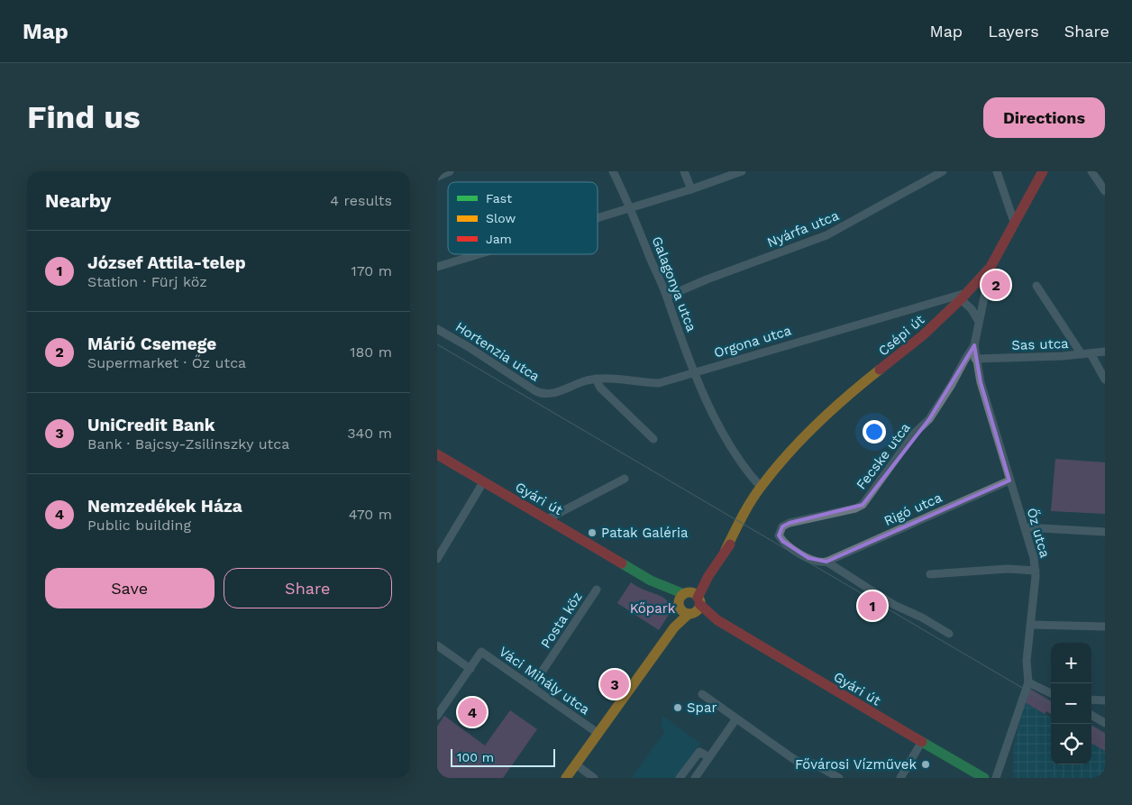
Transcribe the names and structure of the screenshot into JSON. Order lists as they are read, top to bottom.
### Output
{
  "streets": {
    "street": [
      "Nyárfa utca",
      "Galagonya utca",
      "Csépi út",
      "Orgona utca",
      "Sas utca",
      "Hortenzia utca",
      "Fecske utca",
      "Gyári út",
      "Rigó utca",
      "Őz utca",
      "Posta köz",
      "Váci Mihály utca"
    ]
  },
  "crossings": [
    ["Nyárfa utca", "Galagonya utca"],
    ["Galagonya utca", "Csépi út"],
    ["Galagonya utca", "Orgona utca"],
    ["Csépi út", "Orgona utca"],
    ["Csépi út", "Gyári út"],
    ["Csépi út", "Őz utca"],
    ["Orgona utca", "Hortenzia utca"],
    ["Sas utca", "Őz utca"],
    ["Fecske utca", "Rigó utca"],
    ["Fecske utca", "Őz utca"],
    ["Rigó utca", "Őz utca"],
    ["Posta köz", "Váci Mihály utca"]
  ],
  "parks": ["Kőpark"],
  "places": ["Patak Galéria", "Spar", "Fővárosi Vízművek"],
  "legend": ["Fast", "Slow", "Jam"],
  "scale_bar": "100 m",
  "page": {
    "header": "Map",
    "nav": ["Map", "Layers", "Share"],
    "buttons": [
      "Directions",
      ["Save", "Share"]
    ],
    "title": "Find us",
    "heading": ["Nearby", "4 results"],
    "list": [
      {
        "mark": "1",
        "name": "József Attila-telep",
        "note": "Station · Fürj köz",
        "value": "170 m"
      },
      {
        "mark": "2",
        "name": "Márió Csemege",
        "note": "Supermarket · Őz utca",
        "value": "180 m"
      },
      {
        "mark": "3",
        "name": "UniCredit Bank",
        "note": "Bank · Bajcsy-Zsilinszky utca",
        "value": "340 m"
      },
      {
        "mark": "4",
        "name": "Nemzedékek Háza",
        "note": "Public building",
        "value": "470 m"
      }
    ],
    "pins": [
      "2",
      "1",
      "3",
      "4"
    ],
    "map_buttons": ["+", "−"],
    "scale": "100 m"
  }
}
